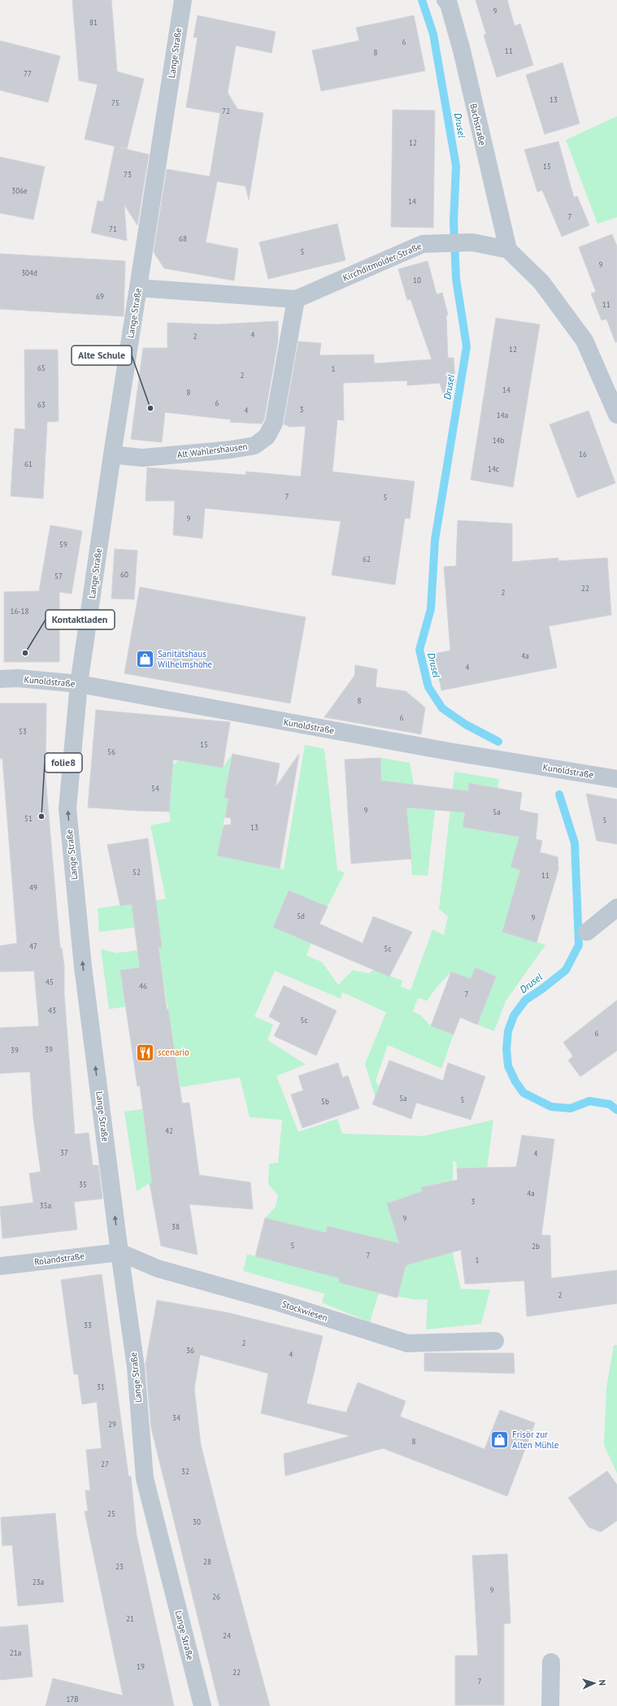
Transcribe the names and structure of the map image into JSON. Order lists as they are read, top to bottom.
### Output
{
  "streets": {
    "street": [
      "Lange Straße",
      "Bachstraße",
      "Kirchditmolder Straße",
      "Alt Wahlershausen",
      "Kunoldstraße",
      "Rolandstraße",
      "Stockwiesen"
    ]
  },
  "crossings": [
    ["Lange Straße", "Kirchditmolder Straße"],
    ["Lange Straße", "Alt Wahlershausen"],
    ["Lange Straße", "Kunoldstraße"],
    ["Lange Straße", "Rolandstraße"],
    ["Lange Straße", "Stockwiesen"],
    ["Bachstraße", "Kirchditmolder Straße"],
    ["Kirchditmolder Straße", "Alt Wahlershausen"],
    ["Rolandstraße", "Stockwiesen"]
  ],
  "water": ["Drusel"],
  "places": {
    "other": ["Alte Schule", "Kontaktladen", "folie8"],
    "shop": ["Sanitätshaus Wilhelmshöhe", "Frisör zur Alten Mühle"],
    "restaurant": ["scenario"]
  },
  "house_numbers": [
    "9",
    "81",
    "6",
    "11",
    "8",
    "77",
    "13",
    "75",
    "72",
    "12",
    "15",
    "73",
    "306e",
    "14",
    "7",
    "71",
    "68",
    "5",
    "9",
    "304d",
    "10",
    "69",
    "11",
    "4",
    "2",
    "12",
    "65",
    "1",
    "2",
    "14",
    "8",
    "6",
    "63",
    "3",
    "4",
    "14a",
    "14b",
    "16",
    "61",
    "14c",
    "7",
    "5",
    "9",
    "59",
    "62",
    "60",
    "57",
    "22",
    "2",
    "16-18",
    "4a",
    "4",
    "8",
    "6",
    "53",
    "15",
    "56",
    "54",
    "9",
    "5a",
    "51",
    "5",
    "13",
    "52",
    "11",
    "49",
    "5d",
    "9",
    "47",
    "5c",
    "45",
    "46",
    "7",
    "43",
    "5c",
    "6",
    "39",
    "39",
    "5a",
    "5",
    "5b",
    "42",
    "37",
    "4",
    "35",
    "4a",
    "3",
    "35a",
    "9",
    "38",
    "5",
    "2b",
    "7",
    "1",
    "2",
    "33",
    "2",
    "36",
    "4",
    "31",
    "34",
    "29",
    "8",
    "27",
    "32",
    "25",
    "30",
    "28",
    "23",
    "23a",
    "9",
    "26",
    "21",
    "24",
    "21a",
    "19",
    "22",
    "7",
    "17B"
  ],
  "north": "right"
}
